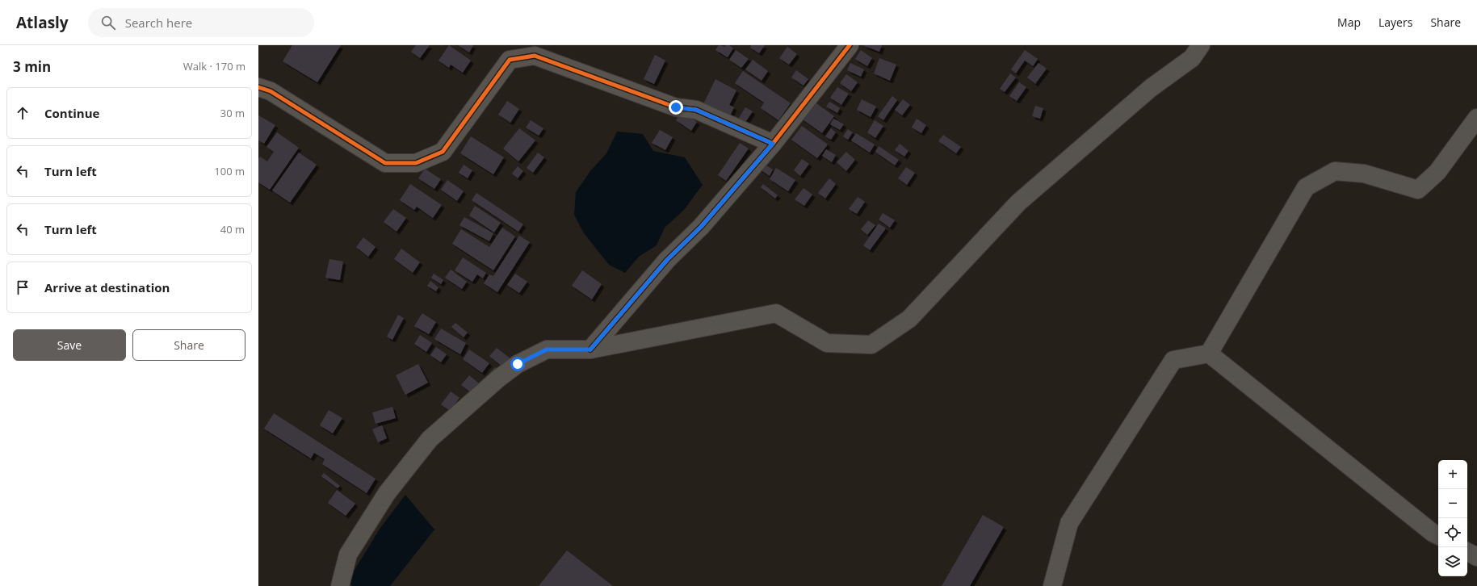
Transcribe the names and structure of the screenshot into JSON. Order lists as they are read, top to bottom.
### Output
{
  "page": {
    "header": "Atlasly",
    "search": "Search here",
    "nav": ["Map", "Layers", "Share"],
    "heading": ["3 min", "Walk · 170 m"],
    "list": [
      ["Continue", "30 m"],
      ["Turn left", "100 m"],
      ["Turn left", "40 m"],
      "Arrive at destination"
    ],
    "buttons": ["Save", "Share"],
    "map_buttons": ["+", "−"]
  }
}
